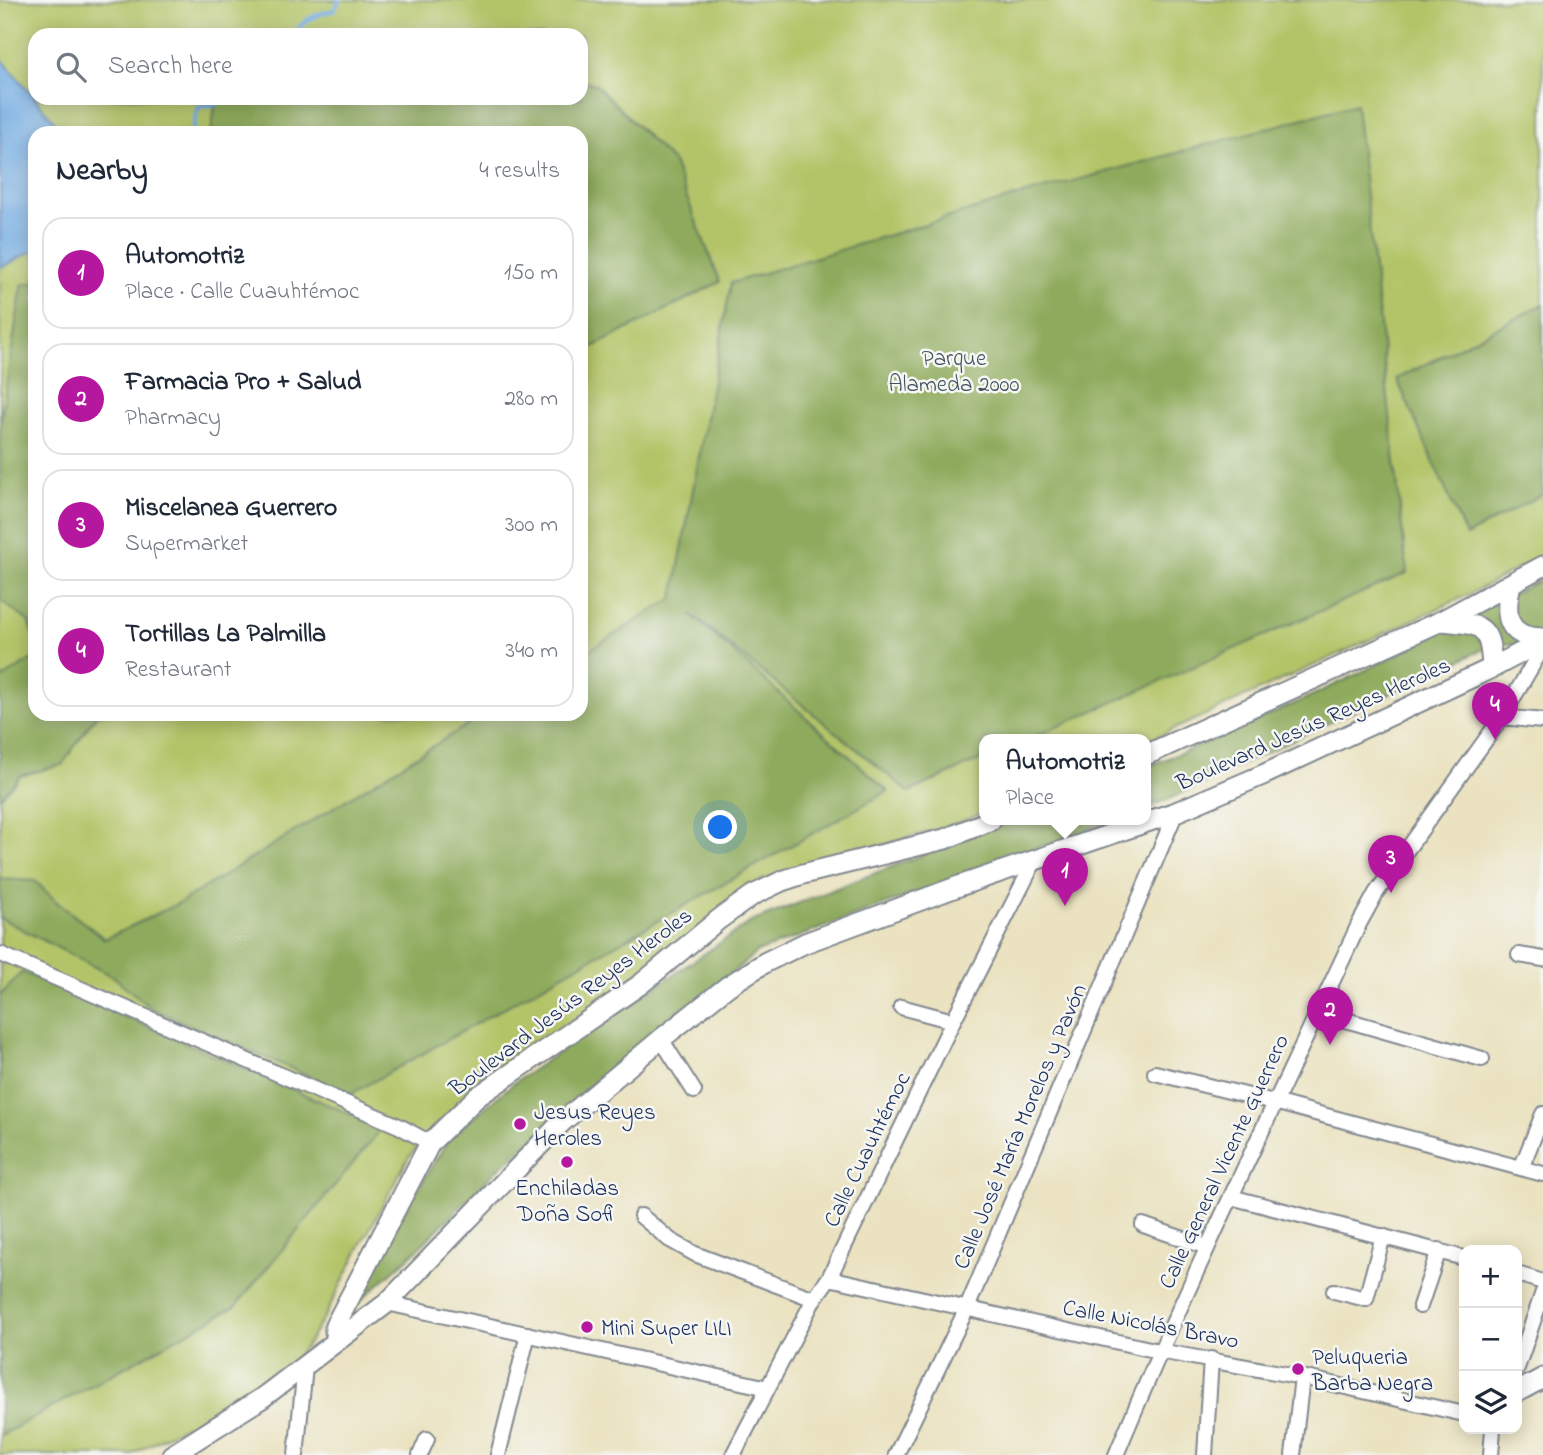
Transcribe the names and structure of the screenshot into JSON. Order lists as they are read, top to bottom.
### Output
{
  "streets": {
    "main road": ["Boulevard Jesús Reyes Heroles"],
    "street": [
      "Calle José María Morelos y Pavón",
      "Calle Cuauhtémoc",
      "Calle General Vicente Guerrero",
      "Calle Nicolás Bravo"
    ]
  },
  "crossings": [
    ["Boulevard Jesús Reyes Heroles", "Calle José María Morelos y Pavón"],
    ["Boulevard Jesús Reyes Heroles", "Calle Cuauhtémoc"],
    ["Calle José María Morelos y Pavón", "Calle Nicolás Bravo"],
    ["Calle Cuauhtémoc", "Calle Nicolás Bravo"],
    ["Calle General Vicente Guerrero", "Calle Nicolás Bravo"]
  ],
  "parks": ["Parque Alameda 2000"],
  "places": [
    "Jesus Reyes Heroles",
    "Enchiladas Doña Sofi",
    "Mini Super LILI",
    "Peluqueria Barba Negra"
  ],
  "page": {
    "search": "Search here",
    "heading": ["Nearby", "4 results"],
    "list": [
      {
        "mark": "1",
        "name": "Automotriz",
        "note": "Place · Calle Cuauhtémoc",
        "value": "150 m"
      },
      {
        "mark": "2",
        "name": "Farmacia Pro + Salud",
        "note": "Pharmacy",
        "value": "280 m"
      },
      {
        "mark": "3",
        "name": "Miscelanea Guerrero",
        "note": "Supermarket",
        "value": "300 m"
      },
      {
        "mark": "4",
        "name": "Tortillas La Palmilla",
        "note": "Restaurant",
        "value": "340 m"
      }
    ],
    "pins": [
      "4",
      "3",
      "1",
      "2"
    ],
    "popup": ["Automotriz", "Place"],
    "map_buttons": ["+", "−"]
  }
}
